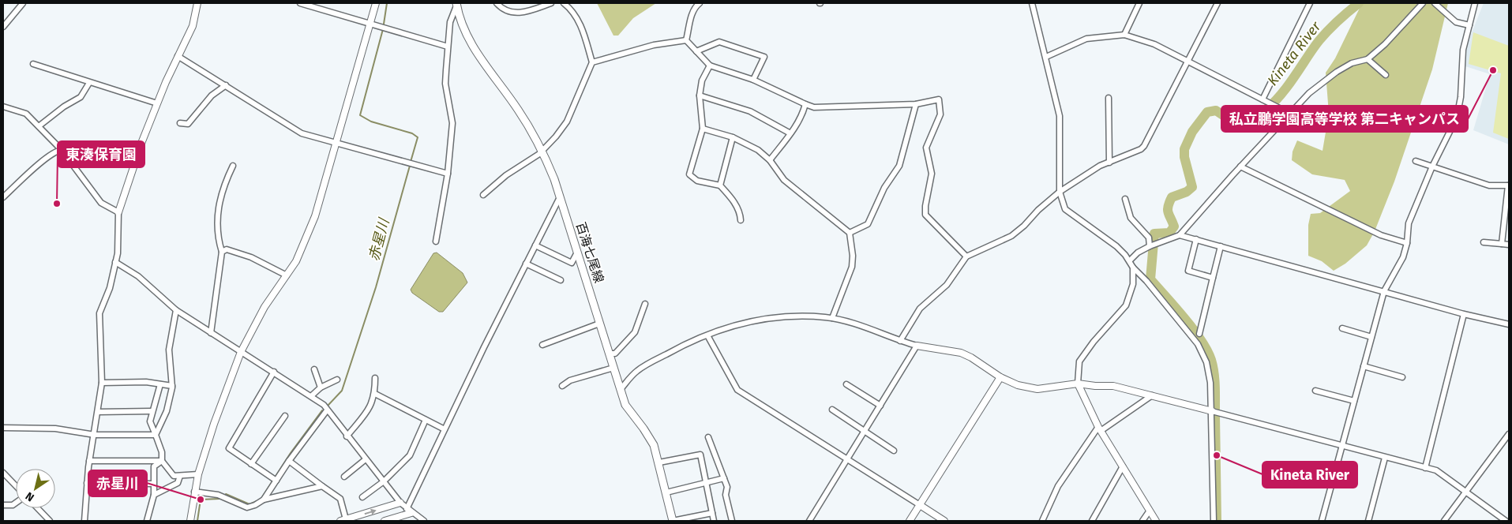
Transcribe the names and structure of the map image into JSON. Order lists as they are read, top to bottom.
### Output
{
  "streets": {
    "main road": ["百海七尾線"]
  },
  "water": ["Kineta River", "赤星川"],
  "places": [
    "私立鵬学園高等学校 第二キャンパス",
    "東湊保育園",
    "Kineta River",
    "赤星川"
  ],
  "north": "bottom left"
}
